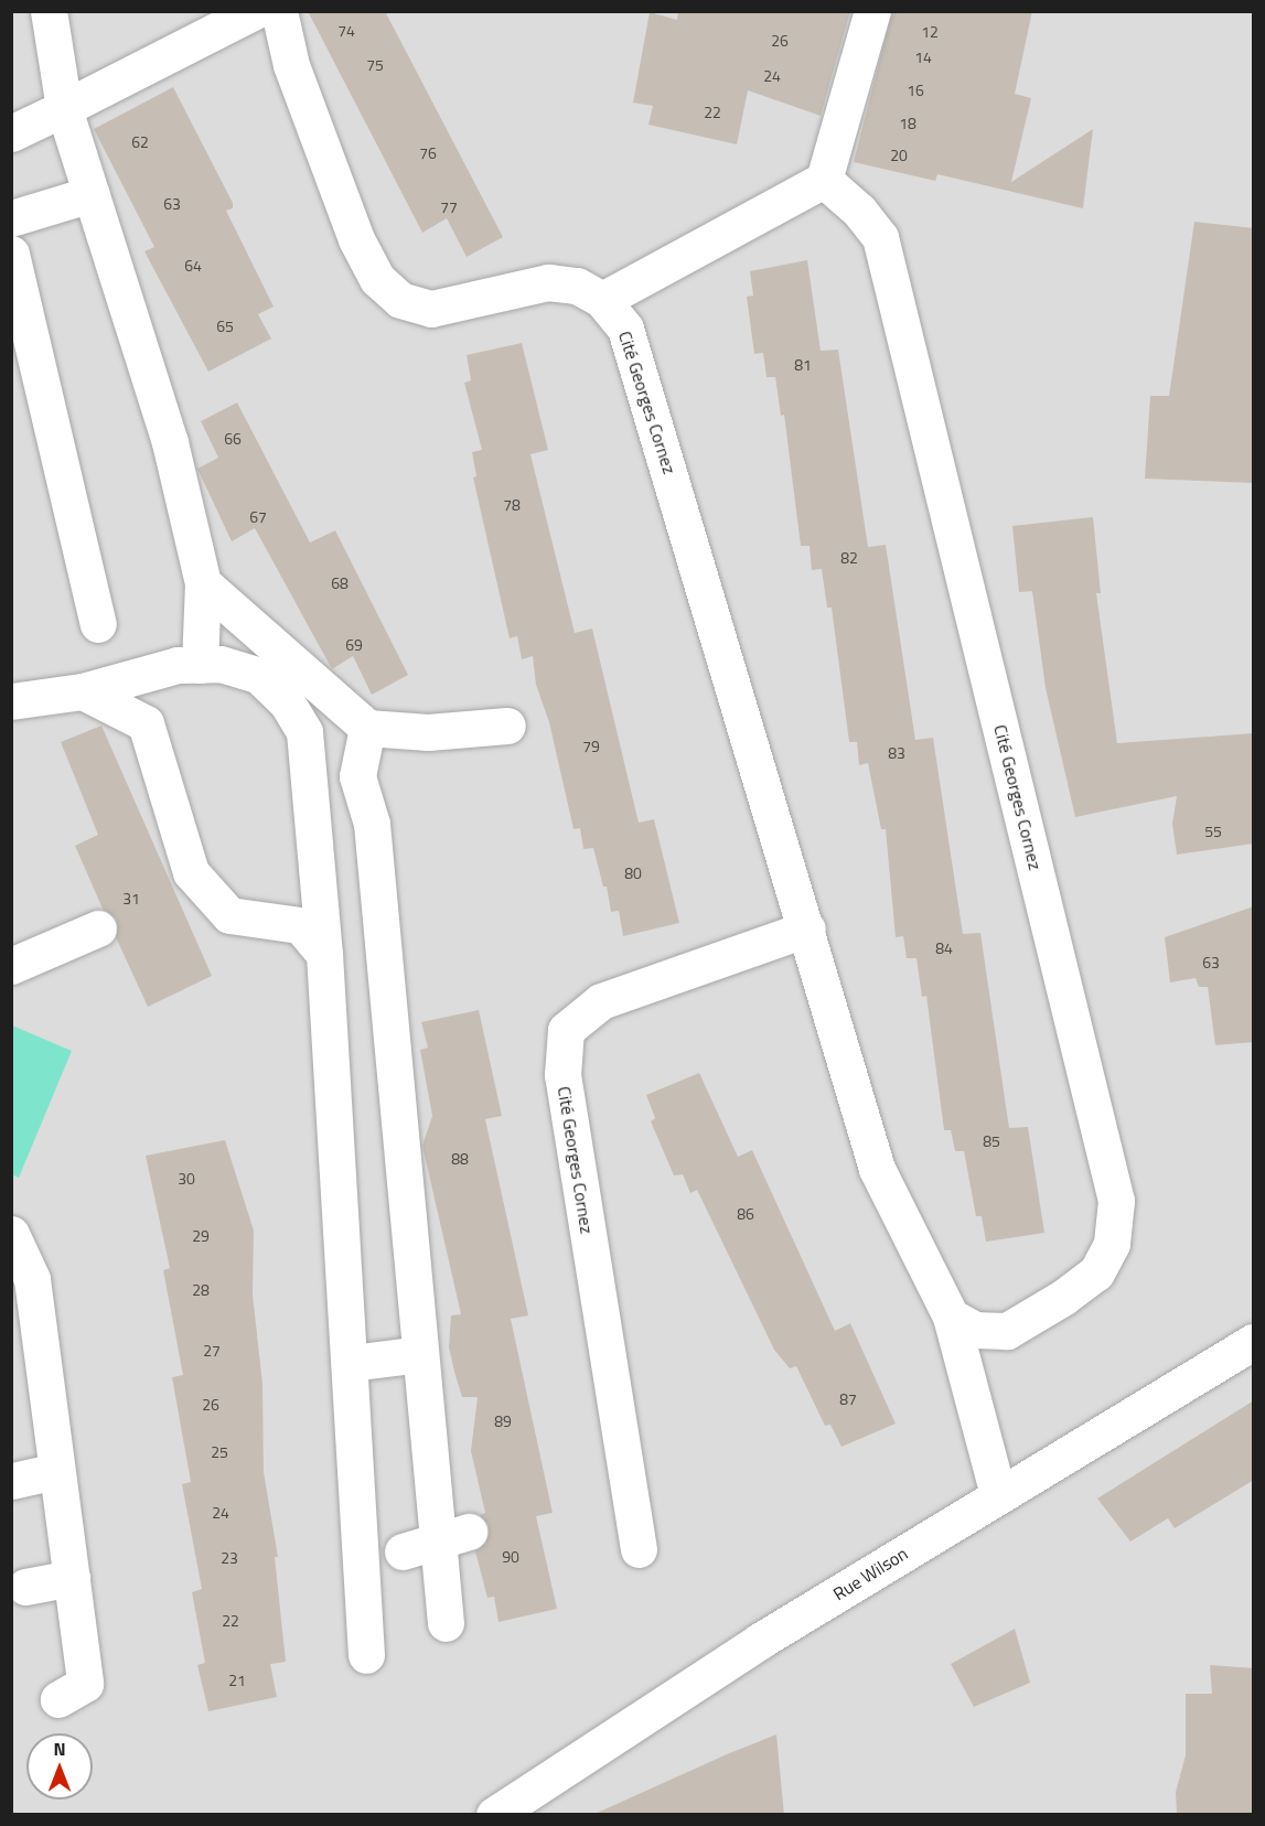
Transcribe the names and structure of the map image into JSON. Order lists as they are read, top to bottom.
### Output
{
  "streets": {
    "street": ["Cité Georges Cornez", "Rue Wilson"]
  },
  "crossings": [
    ["Cité Georges Cornez", "Rue Wilson"]
  ],
  "house_numbers": [
    "74",
    "12",
    "26",
    "14",
    "75",
    "24",
    "16",
    "22",
    "18",
    "62",
    "76",
    "20",
    "63",
    "77",
    "64",
    "65",
    "81",
    "66",
    "78",
    "67",
    "82",
    "68",
    "69",
    "79",
    "83",
    "55",
    "80",
    "31",
    "84",
    "63",
    "85",
    "88",
    "30",
    "86",
    "29",
    "28",
    "27",
    "87",
    "26",
    "89",
    "25",
    "24",
    "90",
    "23",
    "22",
    "21"
  ],
  "north": "top"
}
